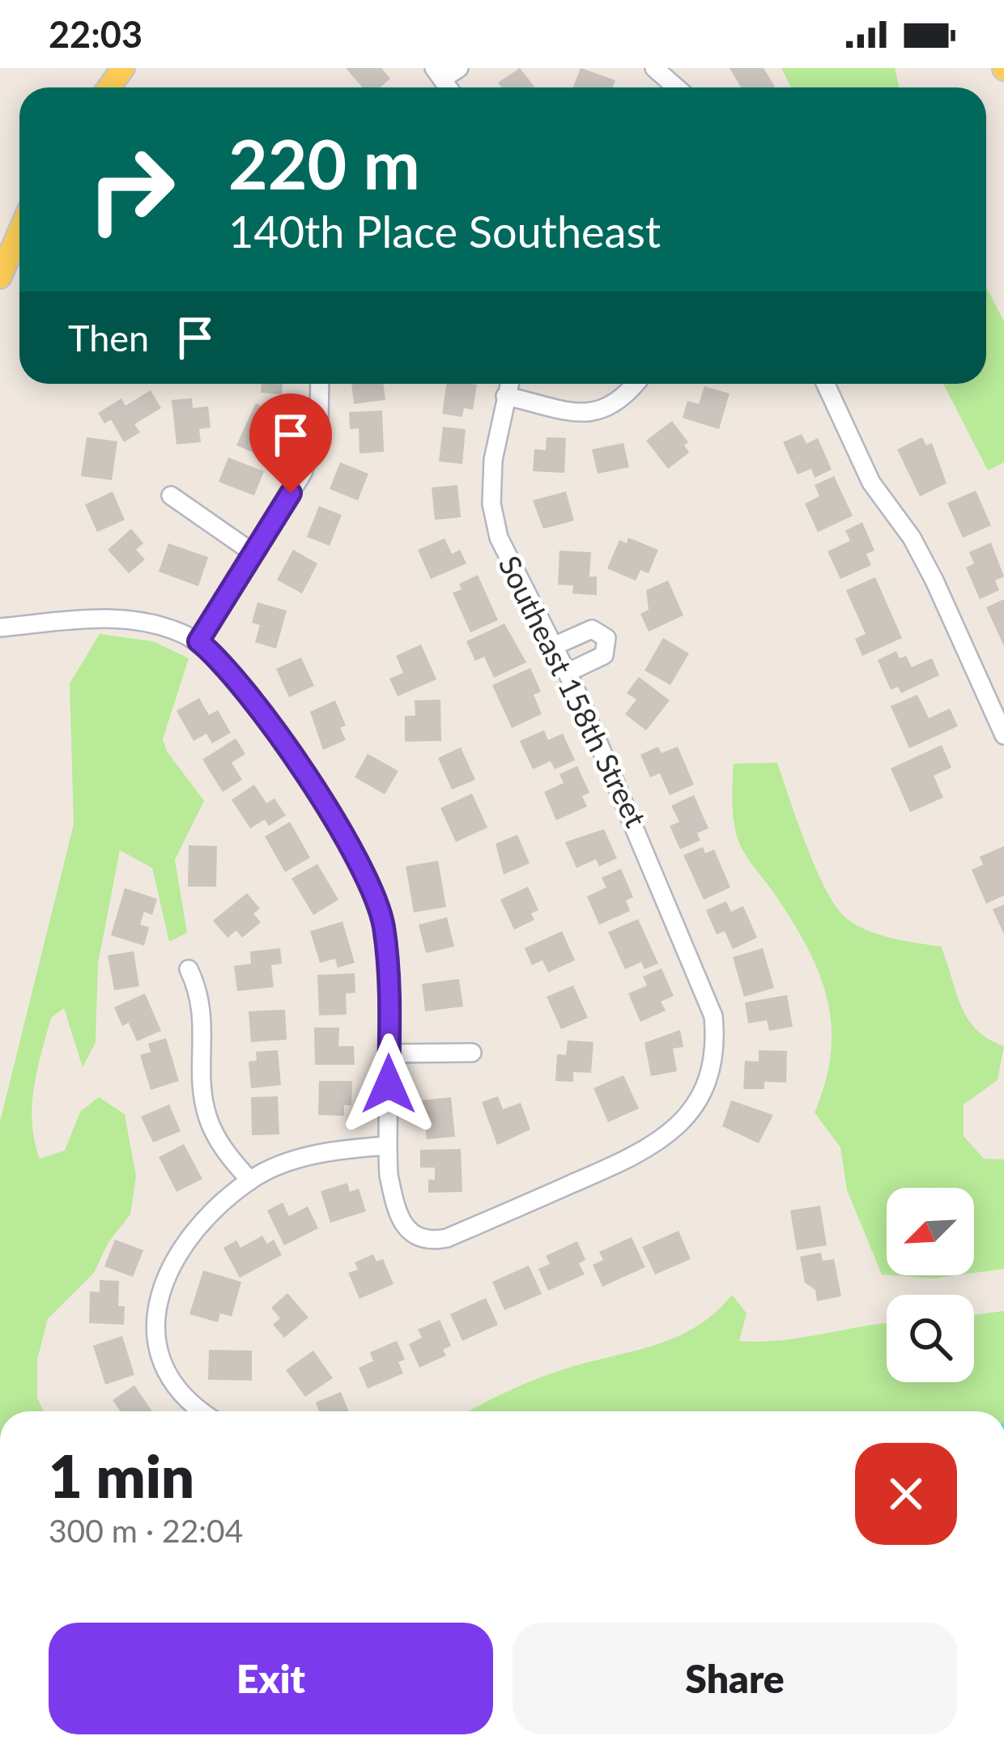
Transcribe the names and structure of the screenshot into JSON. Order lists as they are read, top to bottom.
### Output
{
  "streets": {
    "street": ["Southeast 158th Street"]
  },
  "north": "bottom left",
  "page": {
    "status": "22:03",
    "turn": ["220 m", "140th Place Southeast"],
    "then": "Then",
    "heading": ["1 min", "300 m · 22:04"],
    "buttons": ["Exit", "Share"]
  }
}
